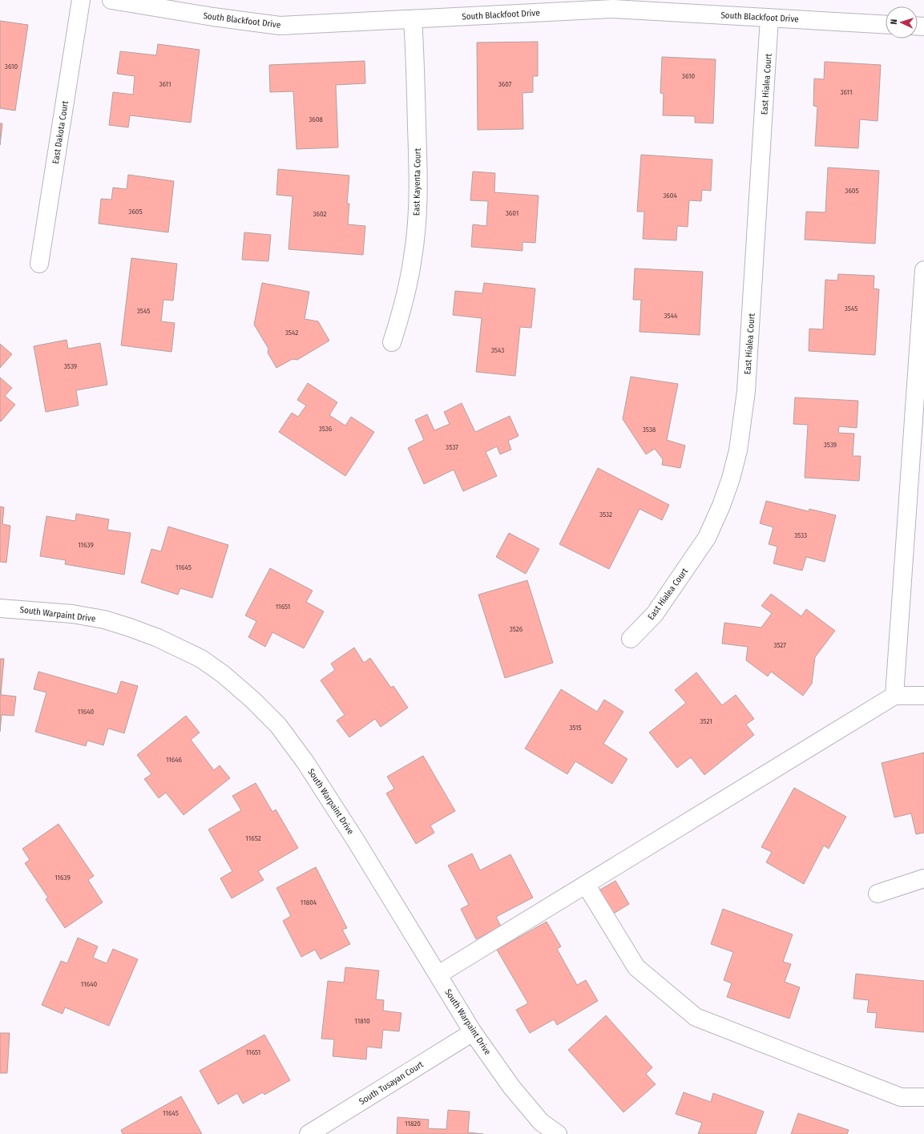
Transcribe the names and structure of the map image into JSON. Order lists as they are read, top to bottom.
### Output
{
  "streets": {
    "street": [
      "South Blackfoot Drive",
      "East Hialea Court",
      "East Dakota Court",
      "East Kayenta Court",
      "South Warpaint Drive",
      "South Tusayan Court"
    ]
  },
  "crossings": [
    ["South Blackfoot Drive", "East Hialea Court"],
    ["South Blackfoot Drive", "East Kayenta Court"],
    ["South Warpaint Drive", "South Tusayan Court"]
  ],
  "house_numbers": [
    "3610",
    "3610",
    "3611",
    "3607",
    "3611",
    "3608",
    "3605",
    "3604",
    "3605",
    "3601",
    "3602",
    "3545",
    "3545",
    "3544",
    "3542",
    "3543",
    "3539",
    "3536",
    "3538",
    "3539",
    "3537",
    "3532",
    "3533",
    "11639",
    "11645",
    "11651",
    "3526",
    "3527",
    "11640",
    "3521",
    "3515",
    "11646",
    "11652",
    "11639",
    "11804",
    "11640",
    "11810",
    "11651",
    "11645",
    "11820"
  ],
  "north": "left"
}
